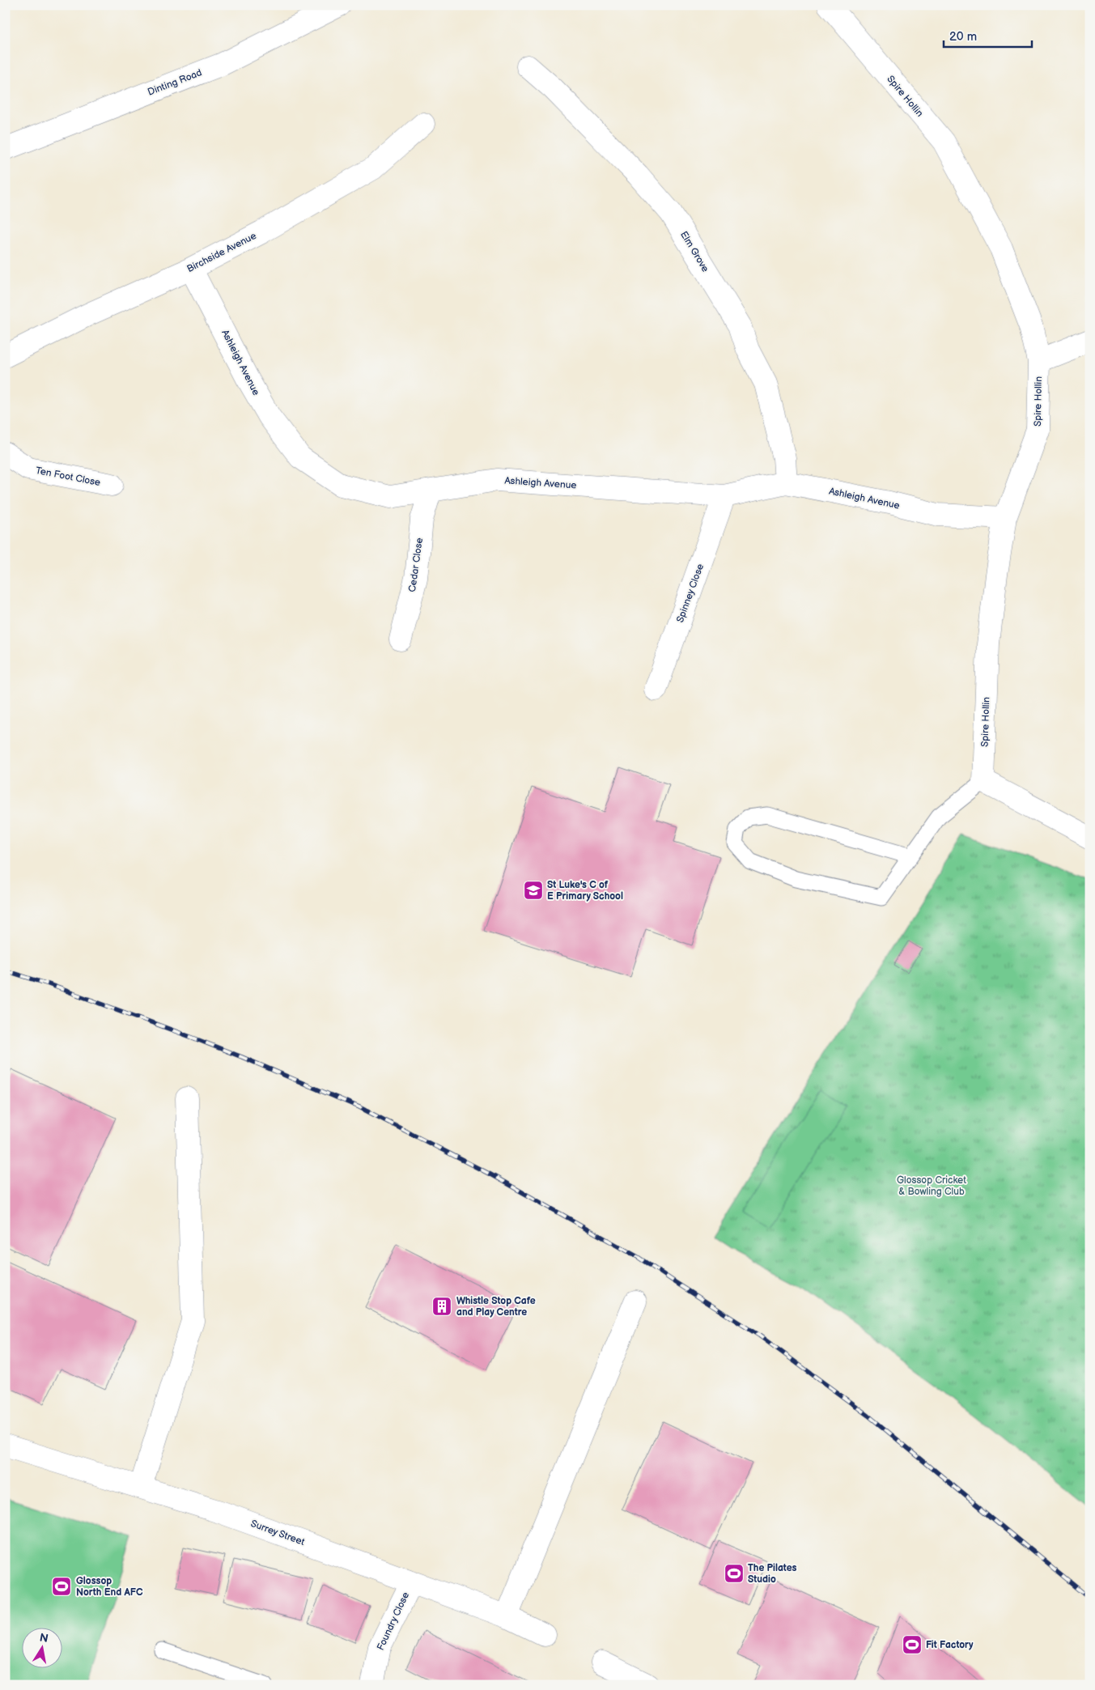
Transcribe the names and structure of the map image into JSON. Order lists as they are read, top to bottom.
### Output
{
  "streets": {
    "street": [
      "Dinting Road",
      "Spire Hollin",
      "Elm Grove",
      "Birchside Avenue",
      "Ashleigh Avenue",
      "Ten Foot Close",
      "Cedar Close",
      "Spinney Close",
      "Surrey Street",
      "Foundry Close"
    ]
  },
  "crossings": [
    ["Spire Hollin", "Ashleigh Avenue"],
    ["Elm Grove", "Ashleigh Avenue"],
    ["Birchside Avenue", "Ashleigh Avenue"],
    ["Ashleigh Avenue", "Cedar Close"],
    ["Ashleigh Avenue", "Spinney Close"],
    ["Surrey Street", "Foundry Close"]
  ],
  "parks": ["Glossop Cricket & Bowling Club"],
  "places": {
    "school or university": ["St Luke's C of E Primary School"],
    "building": ["Whistle Stop Cafe and Play Centre"],
    "sports": ["The Pilates Studio", "Glossop North End AFC", "Fit Factory"]
  },
  "scale_bar": "20 m",
  "north": "top"
}
